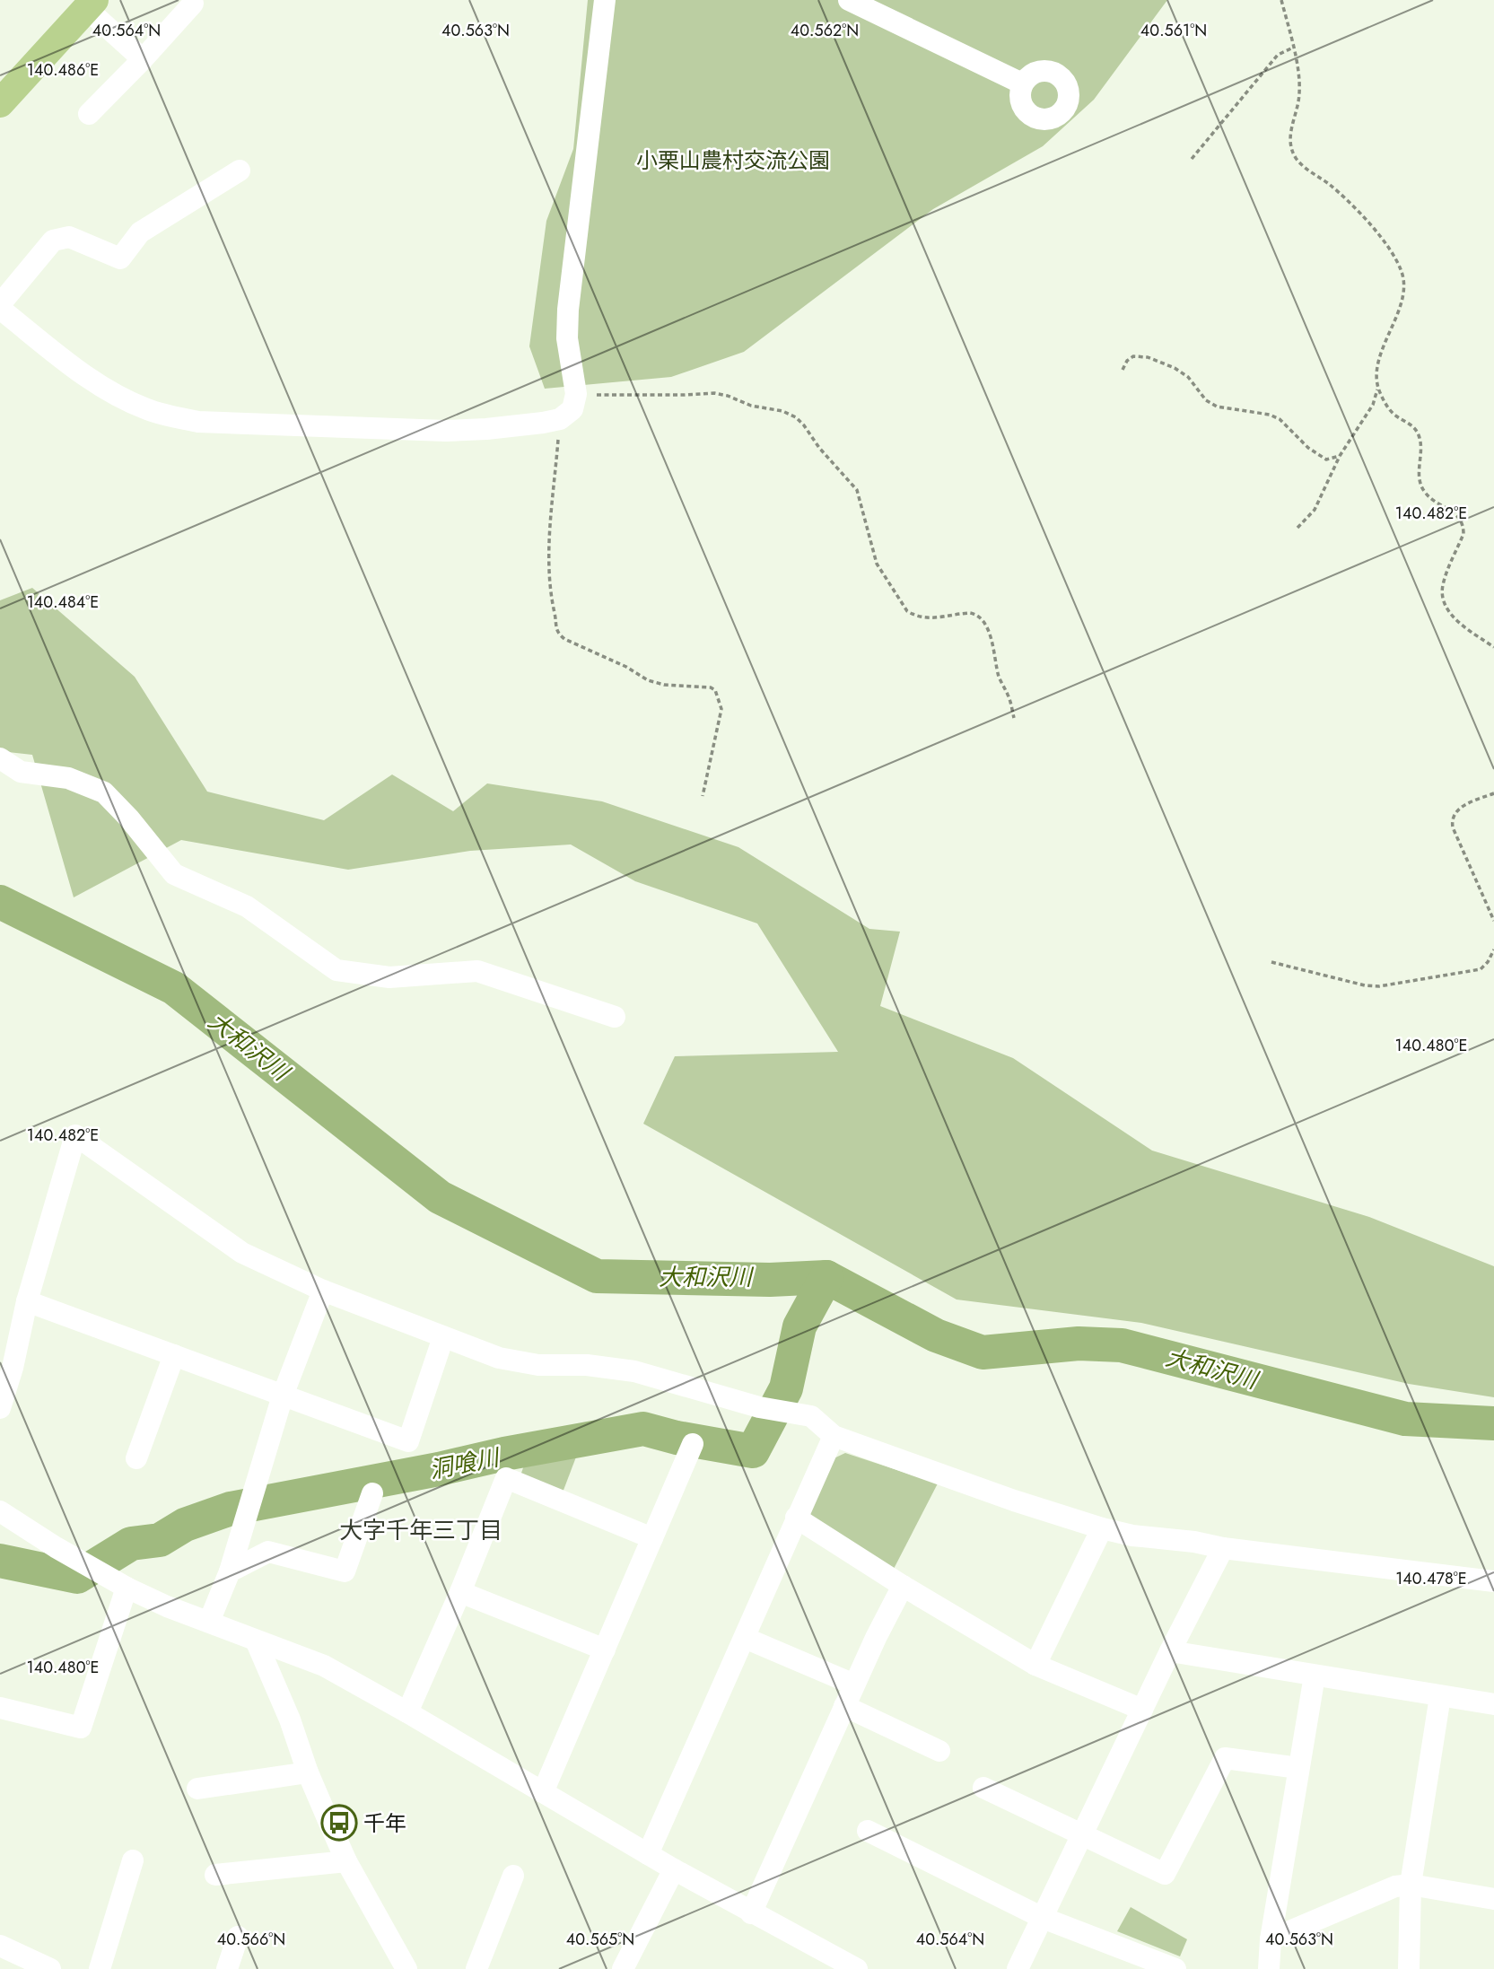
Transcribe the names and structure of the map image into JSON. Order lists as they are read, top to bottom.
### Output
{
  "districts": ["大字千年三丁目"],
  "water": ["大和沢川", "洞喰川"],
  "parks": ["小栗山農村交流公園"],
  "places": {
    "bus stop": ["千年"]
  },
  "coordinates": [
    "40.564°N",
    "40.563°N",
    "40.562°N",
    "40.561°N",
    "140.486°E",
    "140.482°E",
    "140.484°E",
    "140.480°E",
    "140.478°E",
    "40.566°N",
    "40.565°N"
  ]
}
